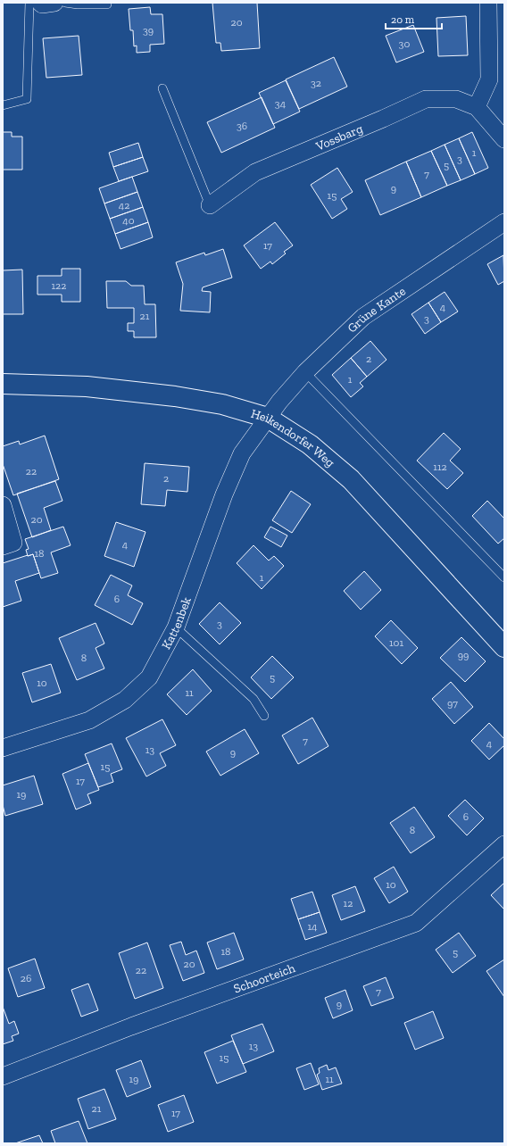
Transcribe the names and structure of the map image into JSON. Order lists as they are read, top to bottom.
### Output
{
  "streets": {
    "street": [
      "Vossbarg",
      "Grüne Kante",
      "Heikendorfer Weg",
      "Kattenbek",
      "Schoorteich"
    ]
  },
  "crossings": [
    ["Grüne Kante", "Heikendorfer Weg"],
    ["Grüne Kante", "Kattenbek"],
    ["Heikendorfer Weg", "Kattenbek"]
  ],
  "house_numbers": [
    "20",
    "39",
    "30",
    "32",
    "34",
    "36",
    "1",
    "3",
    "5",
    "7",
    "9",
    "15",
    "42",
    "40",
    "17",
    "122",
    "4",
    "21",
    "3",
    "2",
    "1",
    "112",
    "22",
    "2",
    "20",
    "4",
    "18",
    "1",
    "6",
    "3",
    "101",
    "99",
    "8",
    "5",
    "10",
    "11",
    "97",
    "7",
    "4",
    "13",
    "9",
    "15",
    "17",
    "19",
    "6",
    "8",
    "10",
    "12",
    "14",
    "18",
    "5",
    "20",
    "22",
    "26",
    "7",
    "9",
    "13",
    "15",
    "19",
    "11",
    "21",
    "17"
  ],
  "scale_bar": "20 m"
}
